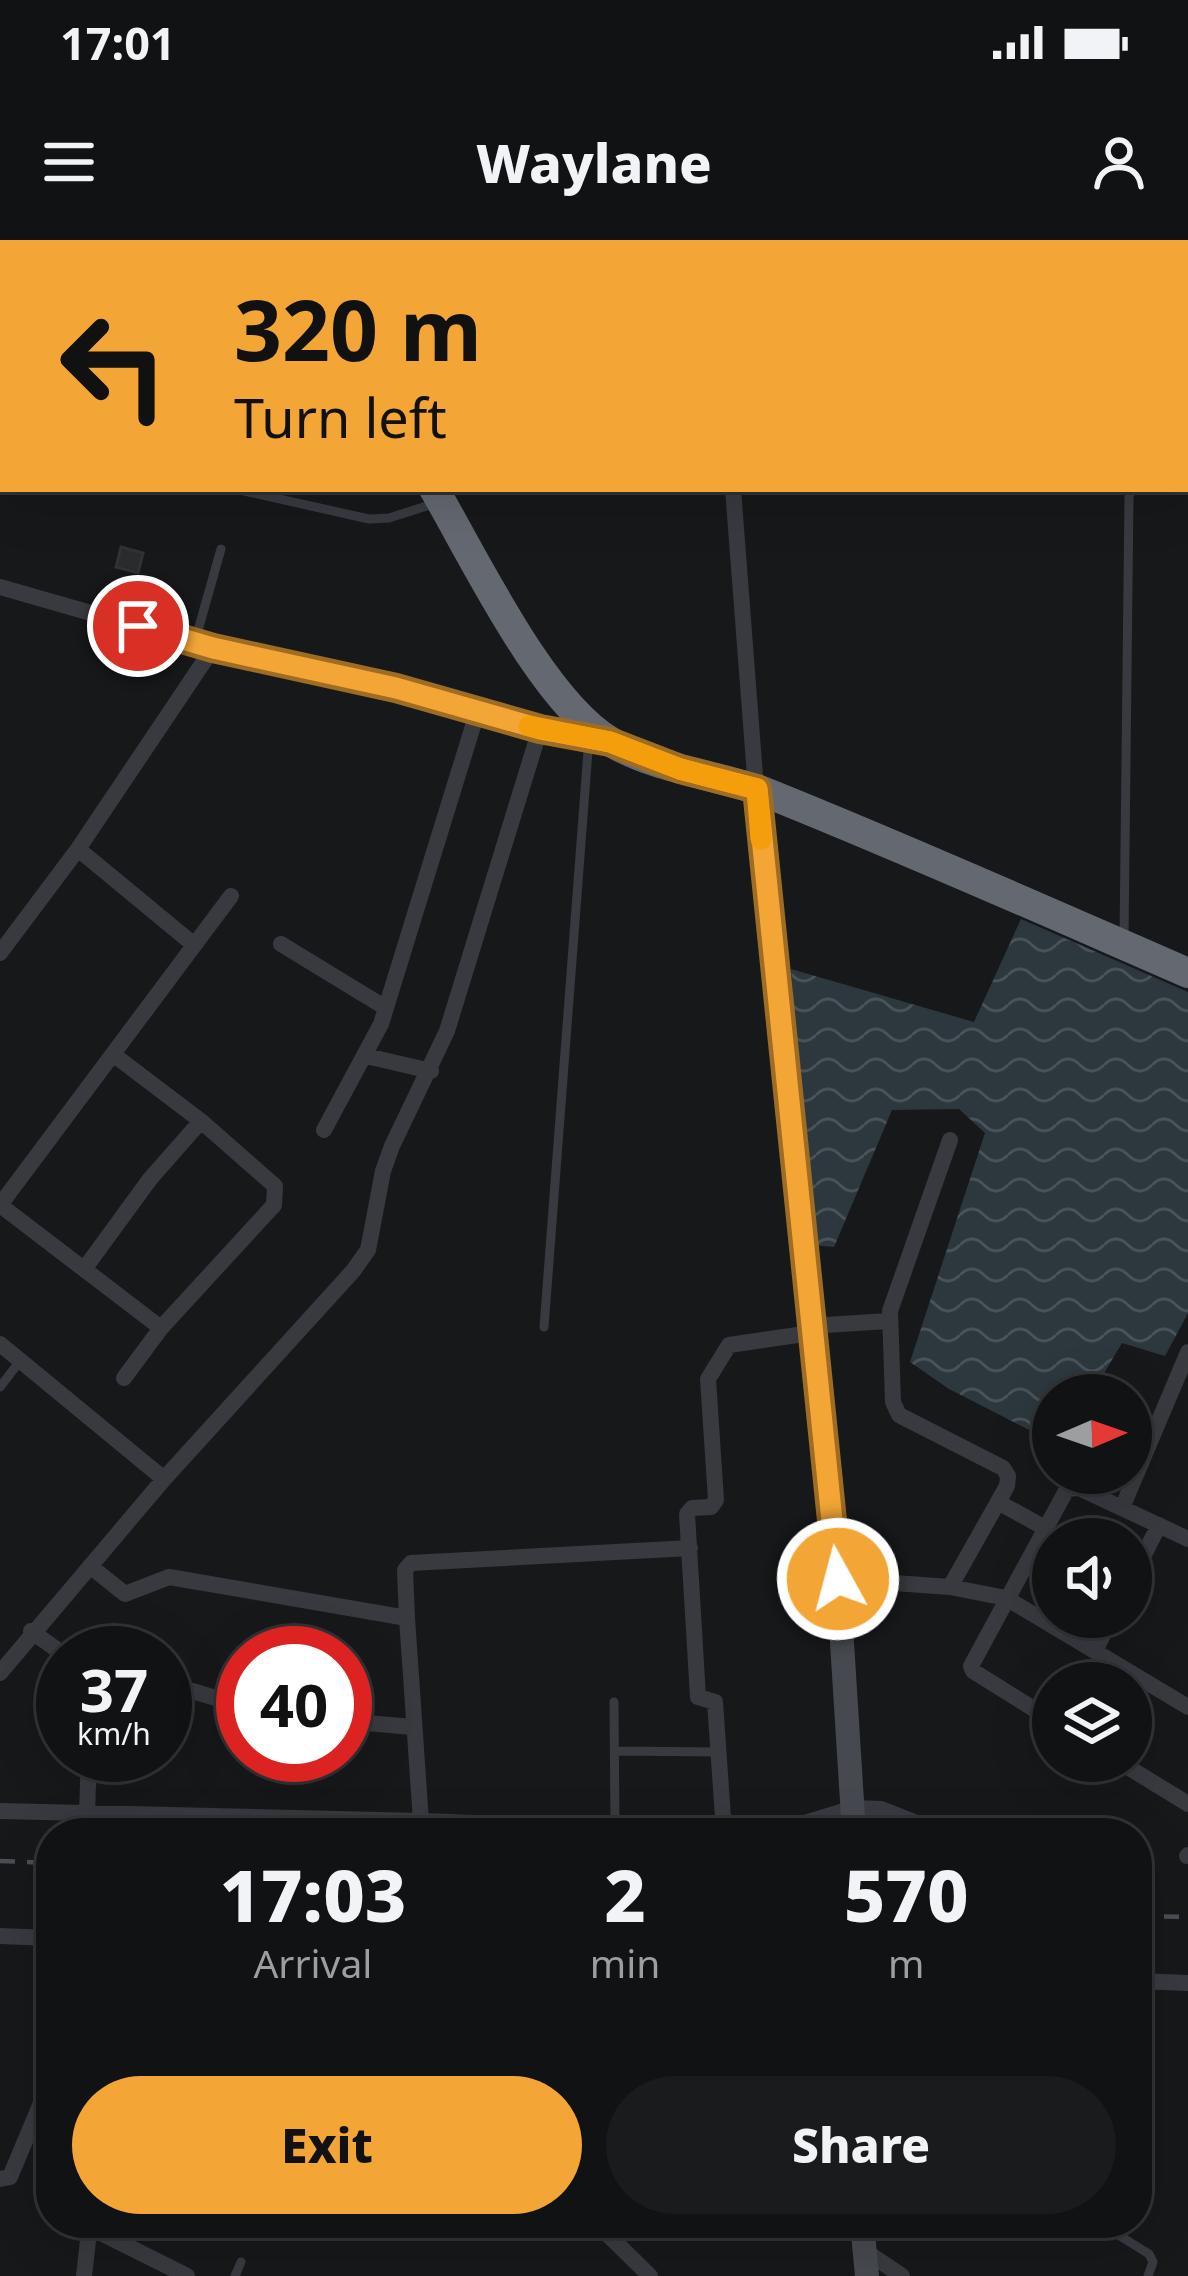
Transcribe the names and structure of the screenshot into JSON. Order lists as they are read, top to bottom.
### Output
{
  "north": "right",
  "page": {
    "status": "17:01",
    "header": "Waylane",
    "turn": ["320 m", "Turn left"],
    "speed": "37 km/h",
    "limit": "40",
    "eta": [
      "17:03",
      "Arrival",
      "2",
      "min",
      "570",
      "m"
    ],
    "buttons": ["Exit", "Share"]
  }
}
